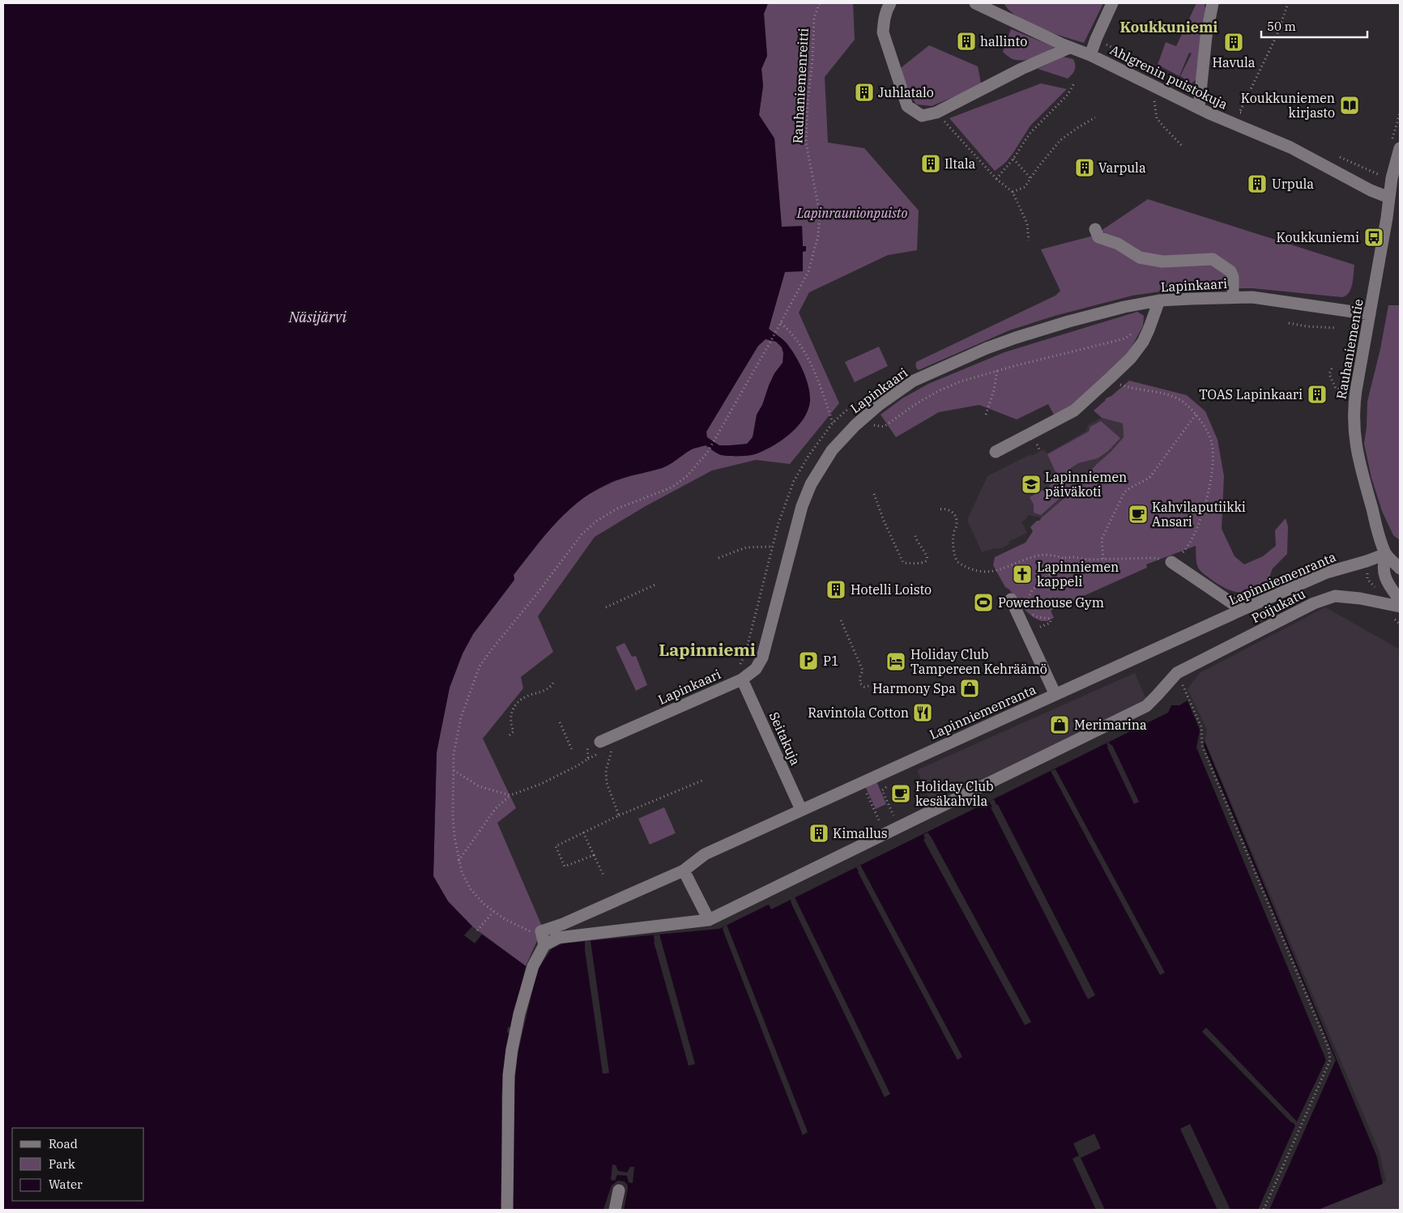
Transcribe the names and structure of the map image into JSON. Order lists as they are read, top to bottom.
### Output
{
  "streets": {
    "street": [
      "Ahlgrenin puistokuja",
      "Lapinkaari",
      "Rauhaniementie",
      "Lapinniemenranta",
      "Poijukatu",
      "Seitakuja"
    ],
    "path": ["Rauhaniemenreitti"]
  },
  "crossings": [
    ["Ahlgrenin puistokuja", "Rauhaniementie"],
    ["Rauhaniemenreitti", "Lapinniemenranta"],
    ["Lapinkaari", "Rauhaniementie"],
    ["Lapinkaari", "Seitakuja"],
    ["Rauhaniementie", "Lapinniemenranta"],
    ["Lapinniemenranta", "Seitakuja"]
  ],
  "districts": ["Koukkuniemi", "Lapinniemi"],
  "water": ["Näsijärvi"],
  "parks": ["Lapinraunionpuisto"],
  "places": {
    "building": [
      "hallinto",
      "Havula",
      "Juhlatalo",
      "Iltala",
      "Varpula",
      "Urpula",
      "TOAS Lapinkaari",
      "Hotelli Loisto",
      "Kimallus"
    ],
    "library": ["Koukkuniemen kirjasto"],
    "bus stop": ["Koukkuniemi"],
    "school or university": ["Lapinniemen päiväkoti"],
    "cafe": ["Kahvilaputiikki Ansari", "Holiday Club kesäkahvila"],
    "church": ["Lapinniemen kappeli"],
    "sports": ["Powerhouse Gym"],
    "parking": ["P1"],
    "hotel": ["Holiday Club Tampereen Kehräämö"],
    "shop": ["Harmony Spa", "Merimarina"],
    "restaurant": ["Ravintola Cotton"]
  },
  "legend": ["Road", "Park", "Water"],
  "scale_bar": "50 m"
}
